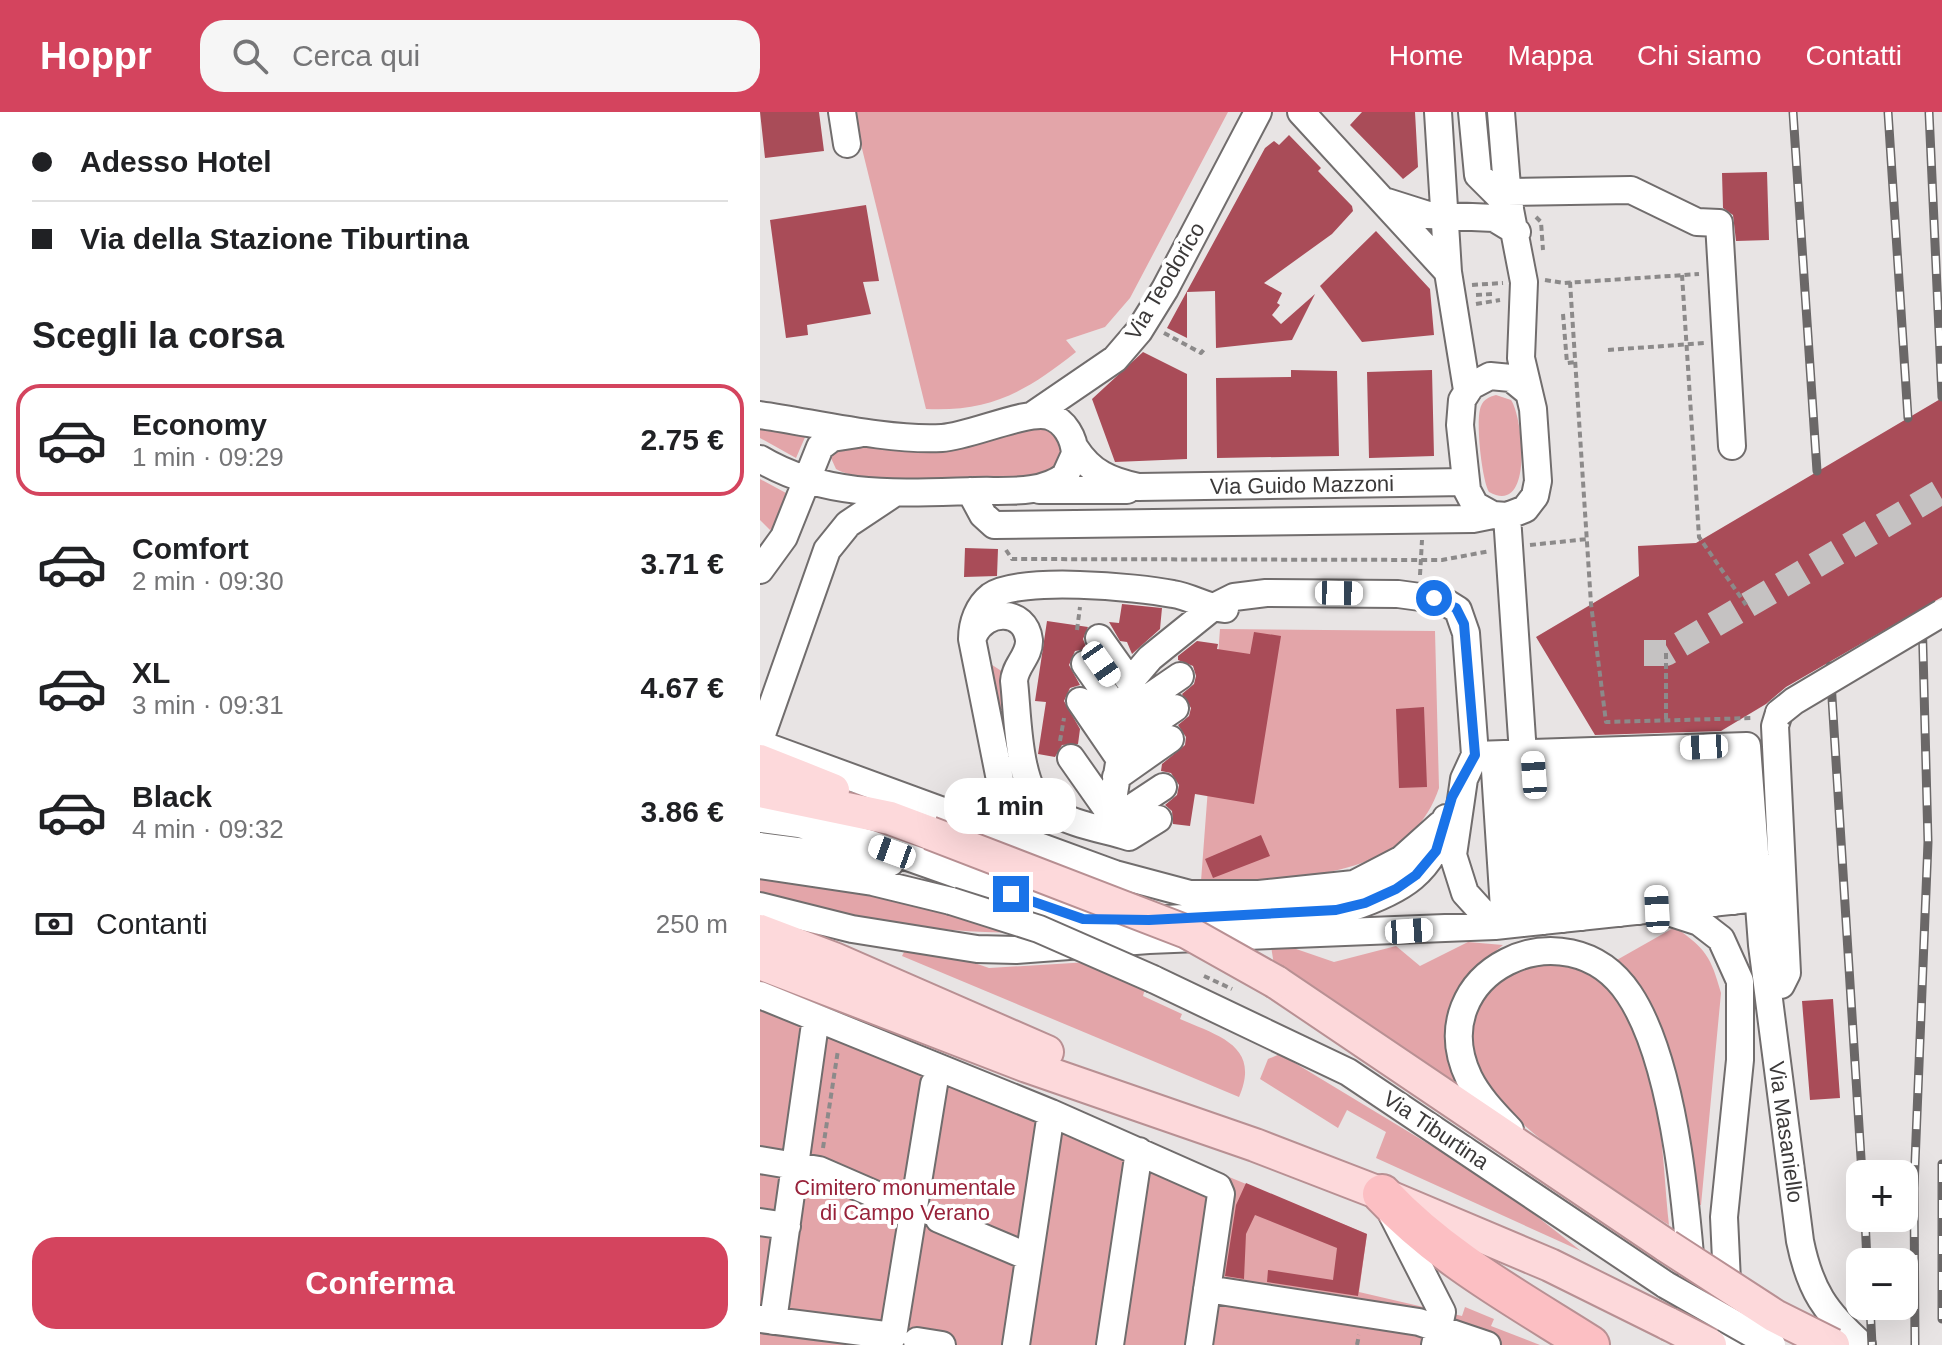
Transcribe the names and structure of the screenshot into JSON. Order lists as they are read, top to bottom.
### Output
{
  "streets": {
    "main road": ["Via Tiburtina"],
    "street": ["Via Teodorico", "Via Guido Mazzoni", "Via Masaniello"]
  },
  "crossings": [
    ["Via Teodorico", "Via Guido Mazzoni"]
  ],
  "parks": ["Cimitero monumentale di Campo Verano"],
  "page": {
    "header": "Hoppr",
    "search": "Cerca qui",
    "nav": [
      "Home",
      "Mappa",
      "Chi siamo",
      "Contatti"
    ],
    "banner": ["Adesso Hotel", "Via della Stazione Tiburtina"],
    "heading": "Scegli la corsa",
    "list": [
      {
        "name": "Economy",
        "note": "1 min · 09:29",
        "value": "2.75 €"
      },
      {
        "name": "Comfort",
        "note": "2 min · 09:30",
        "value": "3.71 €"
      },
      {
        "name": "XL",
        "note": "3 min · 09:31",
        "value": "4.67 €"
      },
      {
        "name": "Black",
        "note": "4 min · 09:32",
        "value": "3.86 €"
      }
    ],
    "bubble": "1 min",
    "pay": ["Contanti", "250 m"],
    "map_buttons": ["+", "−"],
    "buttons": "Conferma"
  }
}
